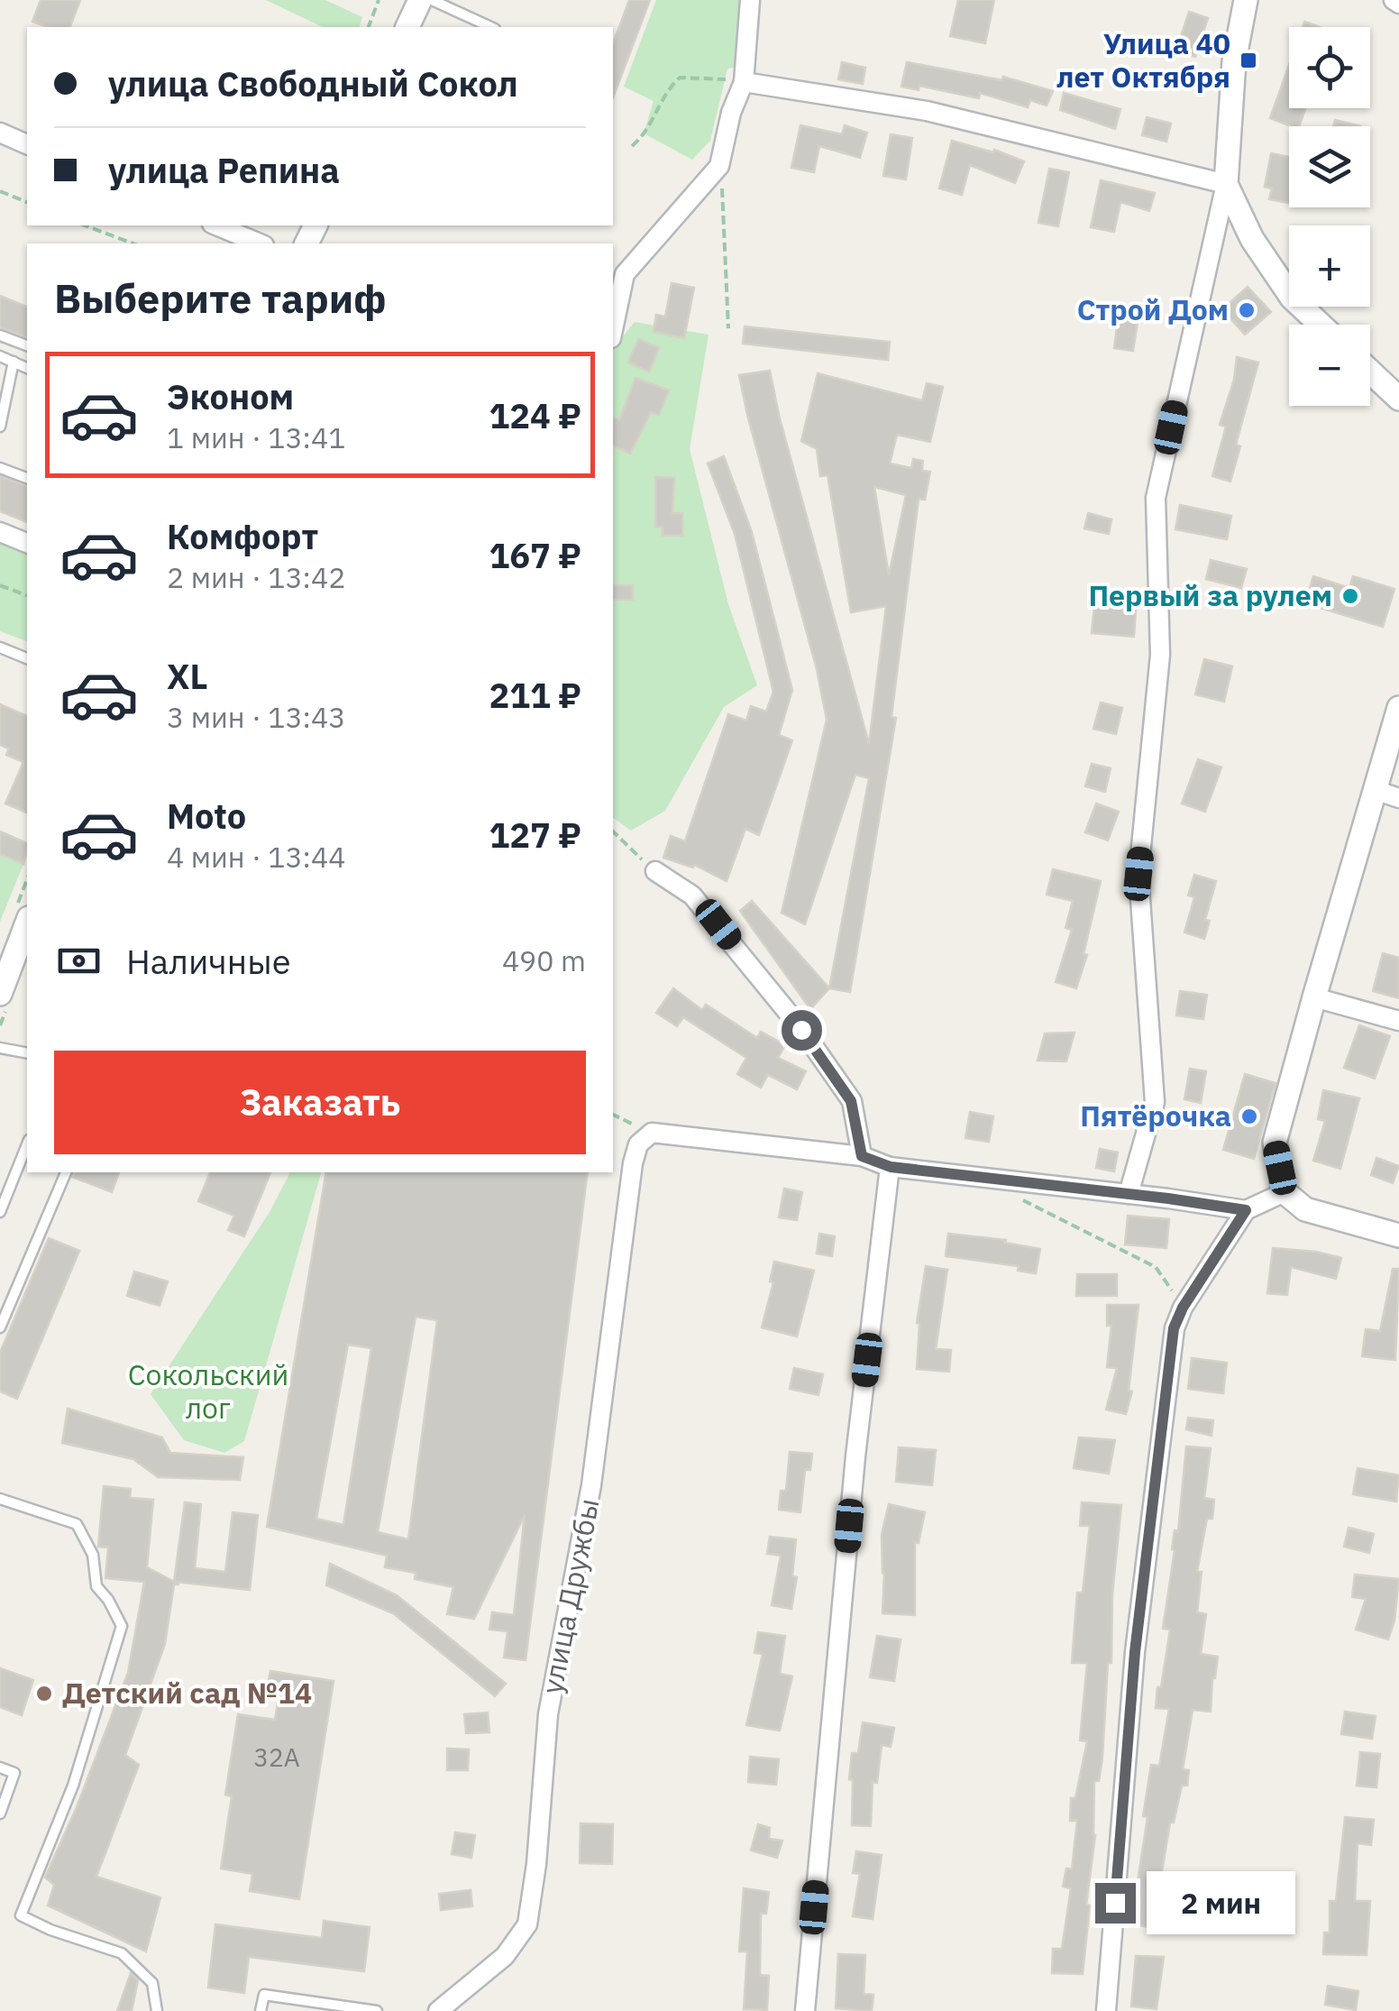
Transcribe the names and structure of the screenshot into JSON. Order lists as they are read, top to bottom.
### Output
{
  "streets": {
    "street": ["улица Дружбы"]
  },
  "parks": ["Сокольский лог"],
  "places": {
    "transit": ["Улица 40 лет Октября"],
    "other": [
      "Строй Дом",
      "Первый за рулем",
      "Пятёрочка",
      "Детский сад №14"
    ]
  },
  "house_numbers": ["32А"],
  "page": {
    "map_buttons": ["+", "−"],
    "banner": ["улица Свободный Сокол", "улица Репина"],
    "heading": "Выберите тариф",
    "list": [
      {
        "name": "Эконом",
        "note": "1 мин · 13:41",
        "value": "124 ₽"
      },
      {
        "name": "Комфорт",
        "note": "2 мин · 13:42",
        "value": "167 ₽"
      },
      {
        "name": "XL",
        "note": "3 мин · 13:43",
        "value": "211 ₽"
      },
      {
        "name": "Moto",
        "note": "4 мин · 13:44",
        "value": "127 ₽"
      }
    ],
    "pay": ["Наличные", "490 m"],
    "buttons": "Заказать",
    "bubble": "2 мин"
  }
}
